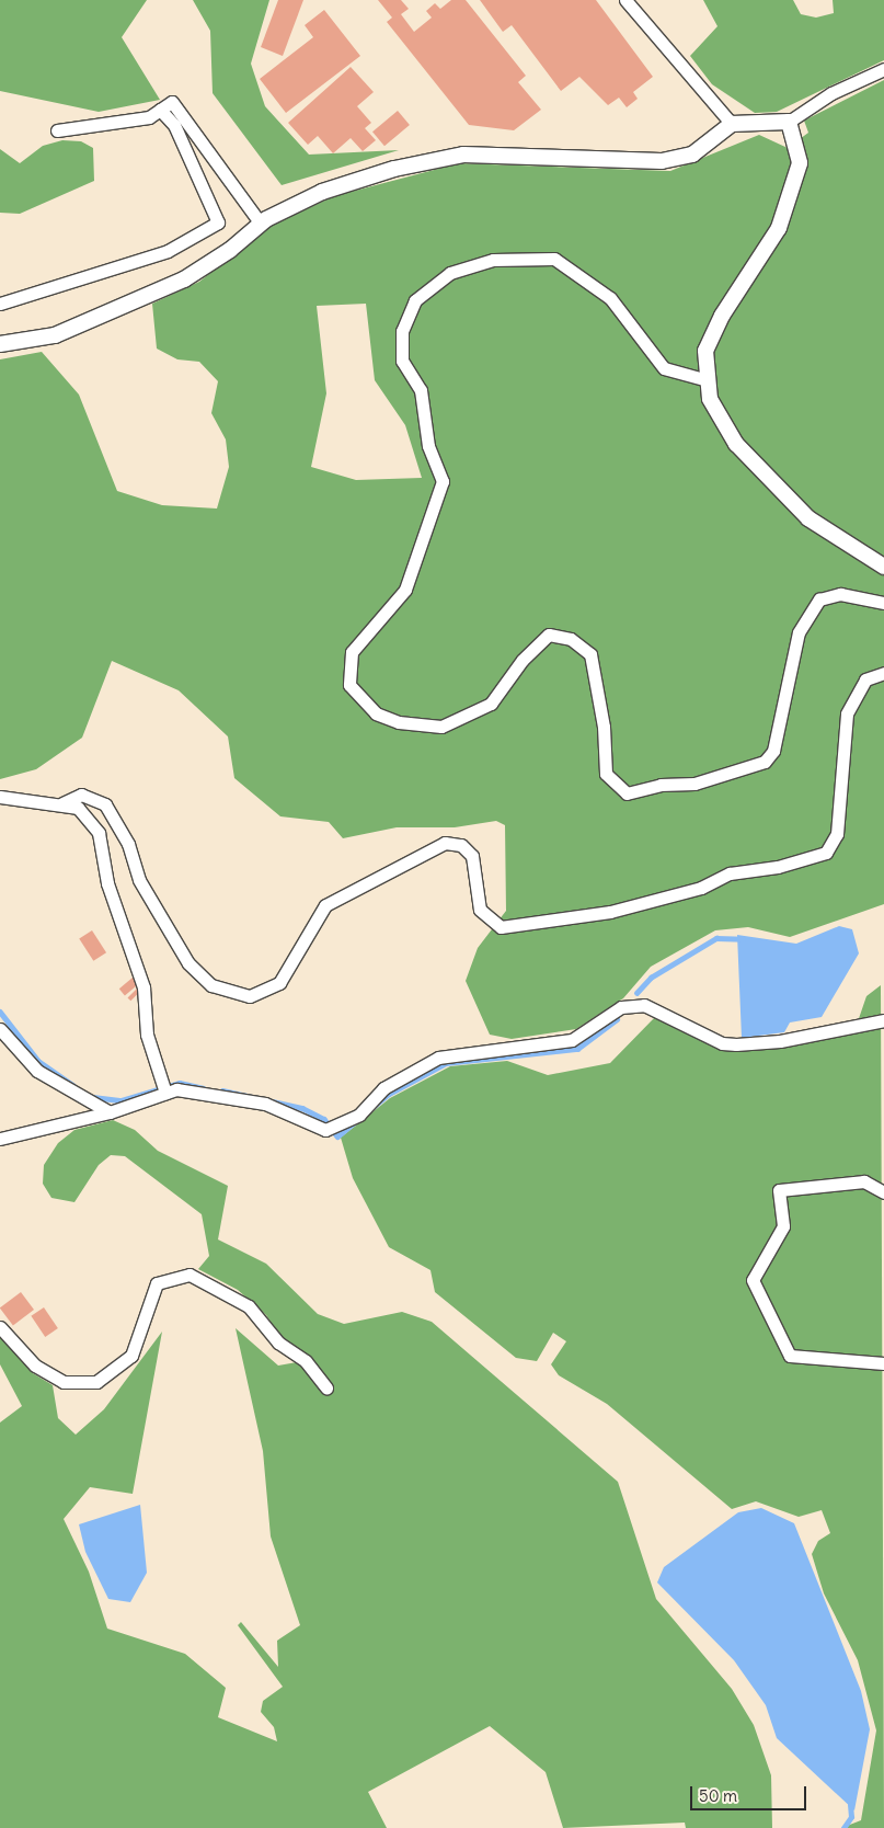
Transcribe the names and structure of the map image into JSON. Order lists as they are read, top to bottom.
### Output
{
  "scale_bar": "50 m"
}
